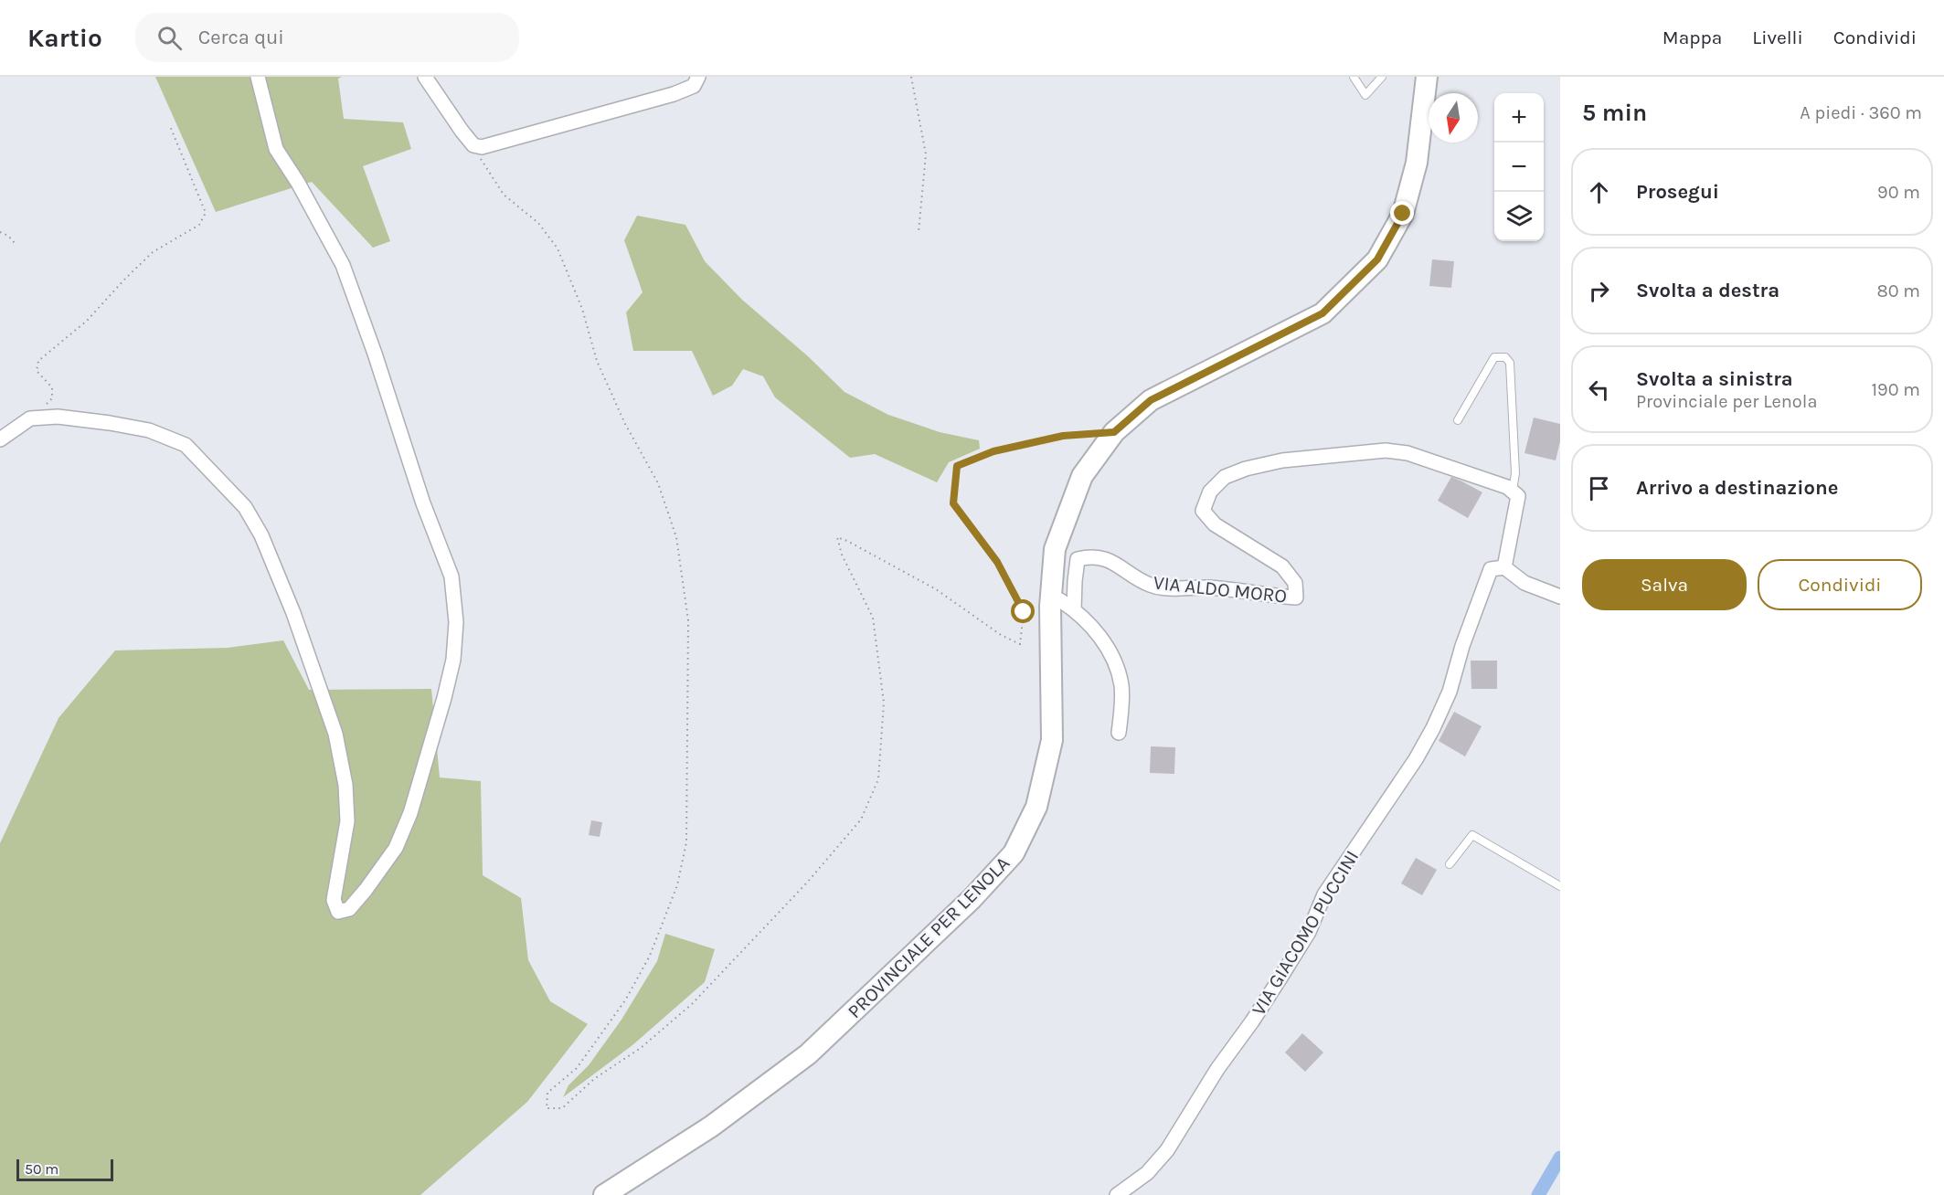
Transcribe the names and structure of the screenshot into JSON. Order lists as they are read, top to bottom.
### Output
{
  "streets": {
    "main road": ["PROVINCIALE PER LENOLA"],
    "street": ["VIA ALDO MORO", "VIA GIACOMO PUCCINI"]
  },
  "scale_bar": "50 m",
  "north": "bottom",
  "page": {
    "header": "Kartio",
    "search": "Cerca qui",
    "nav": ["Mappa", "Livelli", "Condividi"],
    "heading": ["5 min", "A piedi · 360 m"],
    "map_buttons": ["+", "−"],
    "list": [
      ["Prosegui", "90 m"],
      ["Svolta a destra", "80 m"],
      ["Svolta a sinistra", "Provinciale per Lenola", "190 m"],
      "Arrivo a destinazione"
    ],
    "buttons": ["Salva", "Condividi"],
    "scale": "50 m"
  }
}
